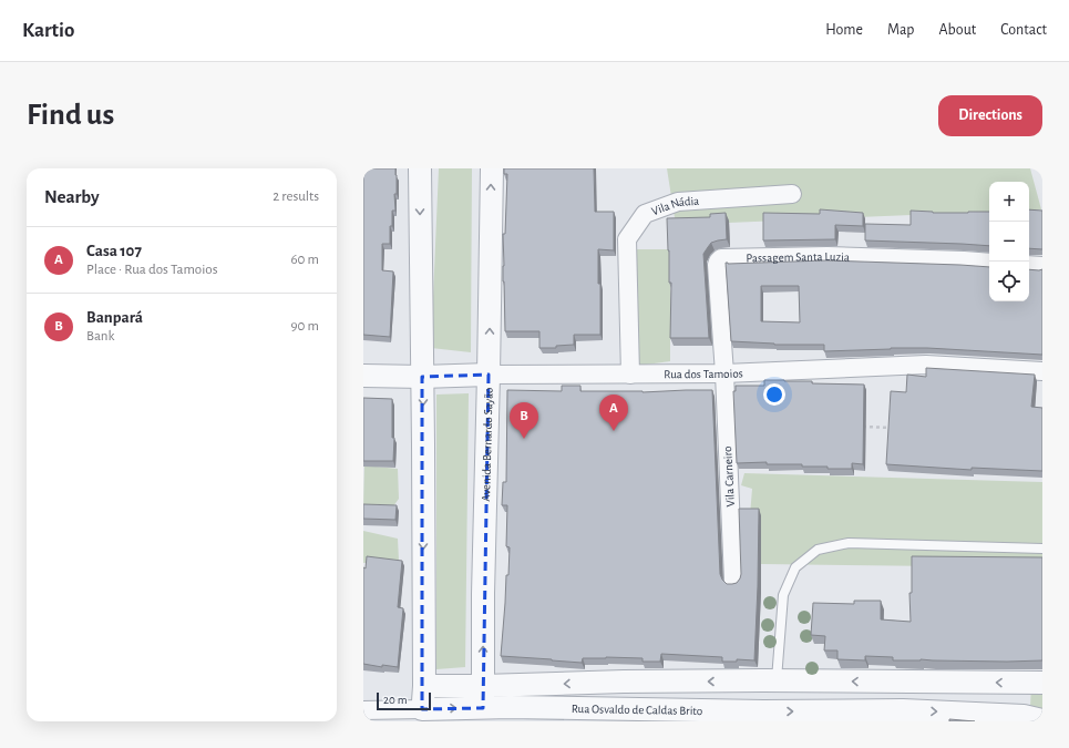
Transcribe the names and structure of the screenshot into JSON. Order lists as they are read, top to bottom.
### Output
{
  "streets": {
    "street": [
      "Vila Nádia",
      "Passagem Santa Luzia",
      "Rua dos Tamoios",
      "Avenida Bernardo Sayão",
      "Vila Carneiro",
      "Rua Osvaldo de Caldas Brito"
    ]
  },
  "crossings": [
    ["Vila Nádia", "Rua dos Tamoios"],
    ["Passagem Santa Luzia", "Rua dos Tamoios"],
    ["Passagem Santa Luzia", "Vila Carneiro"],
    ["Rua dos Tamoios", "Avenida Bernardo Sayão"],
    ["Rua dos Tamoios", "Vila Carneiro"],
    ["Avenida Bernardo Sayão", "Rua Osvaldo de Caldas Brito"]
  ],
  "scale_bar": "20 m",
  "page": {
    "header": "Kartio",
    "nav": [
      "Home",
      "Map",
      "About",
      "Contact"
    ],
    "buttons": "Directions",
    "title": "Find us",
    "heading": ["Nearby", "2 results"],
    "map_buttons": ["+", "−"],
    "list": [
      {
        "mark": "A",
        "name": "Casa 107",
        "note": "Place · Rua dos Tamoios",
        "value": "60 m"
      },
      {
        "mark": "B",
        "name": "Banpará",
        "note": "Bank",
        "value": "90 m"
      }
    ],
    "pins": ["A", "B"],
    "scale": "20 m"
  }
}
